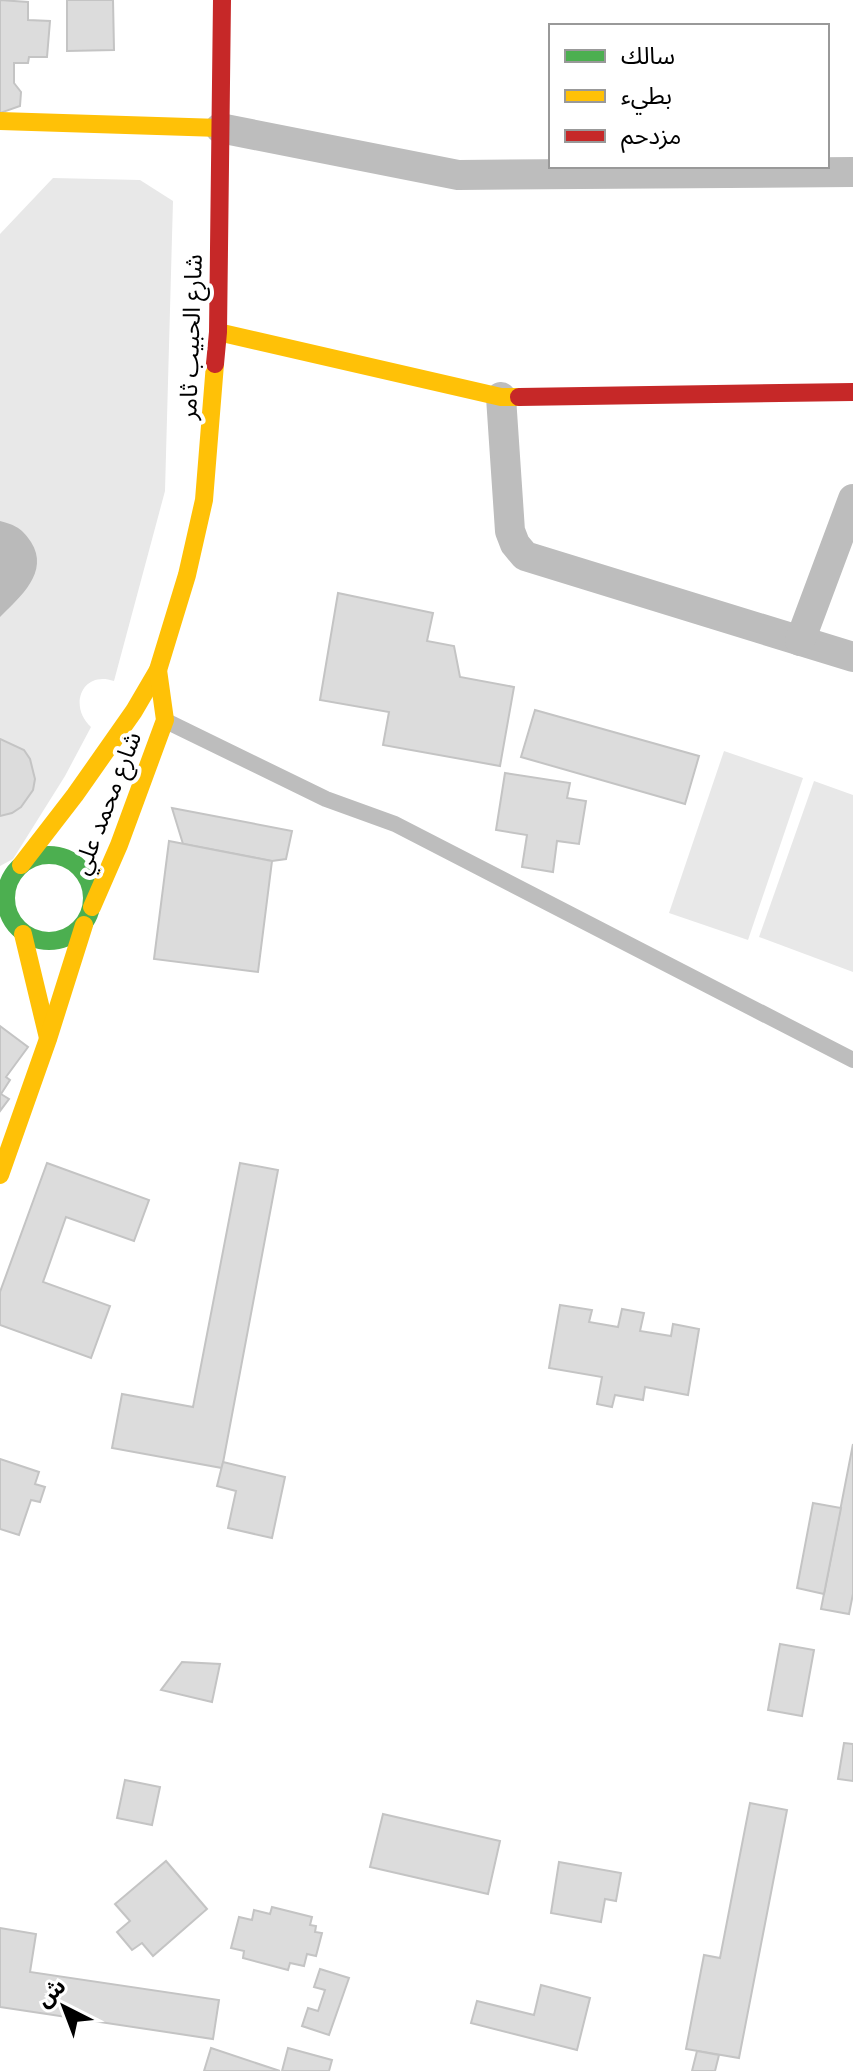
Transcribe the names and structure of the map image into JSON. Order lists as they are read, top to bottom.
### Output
{
  "streets": {
    "street": ["شارع الحبيب ثامر", "شارع محمد علي"]
  },
  "crossings": [
    ["شارع الحبيب ثامر", "شارع محمد علي"]
  ],
  "legend": ["سالك", "بطيء", "مزدحم"],
  "north": "top left"
}
